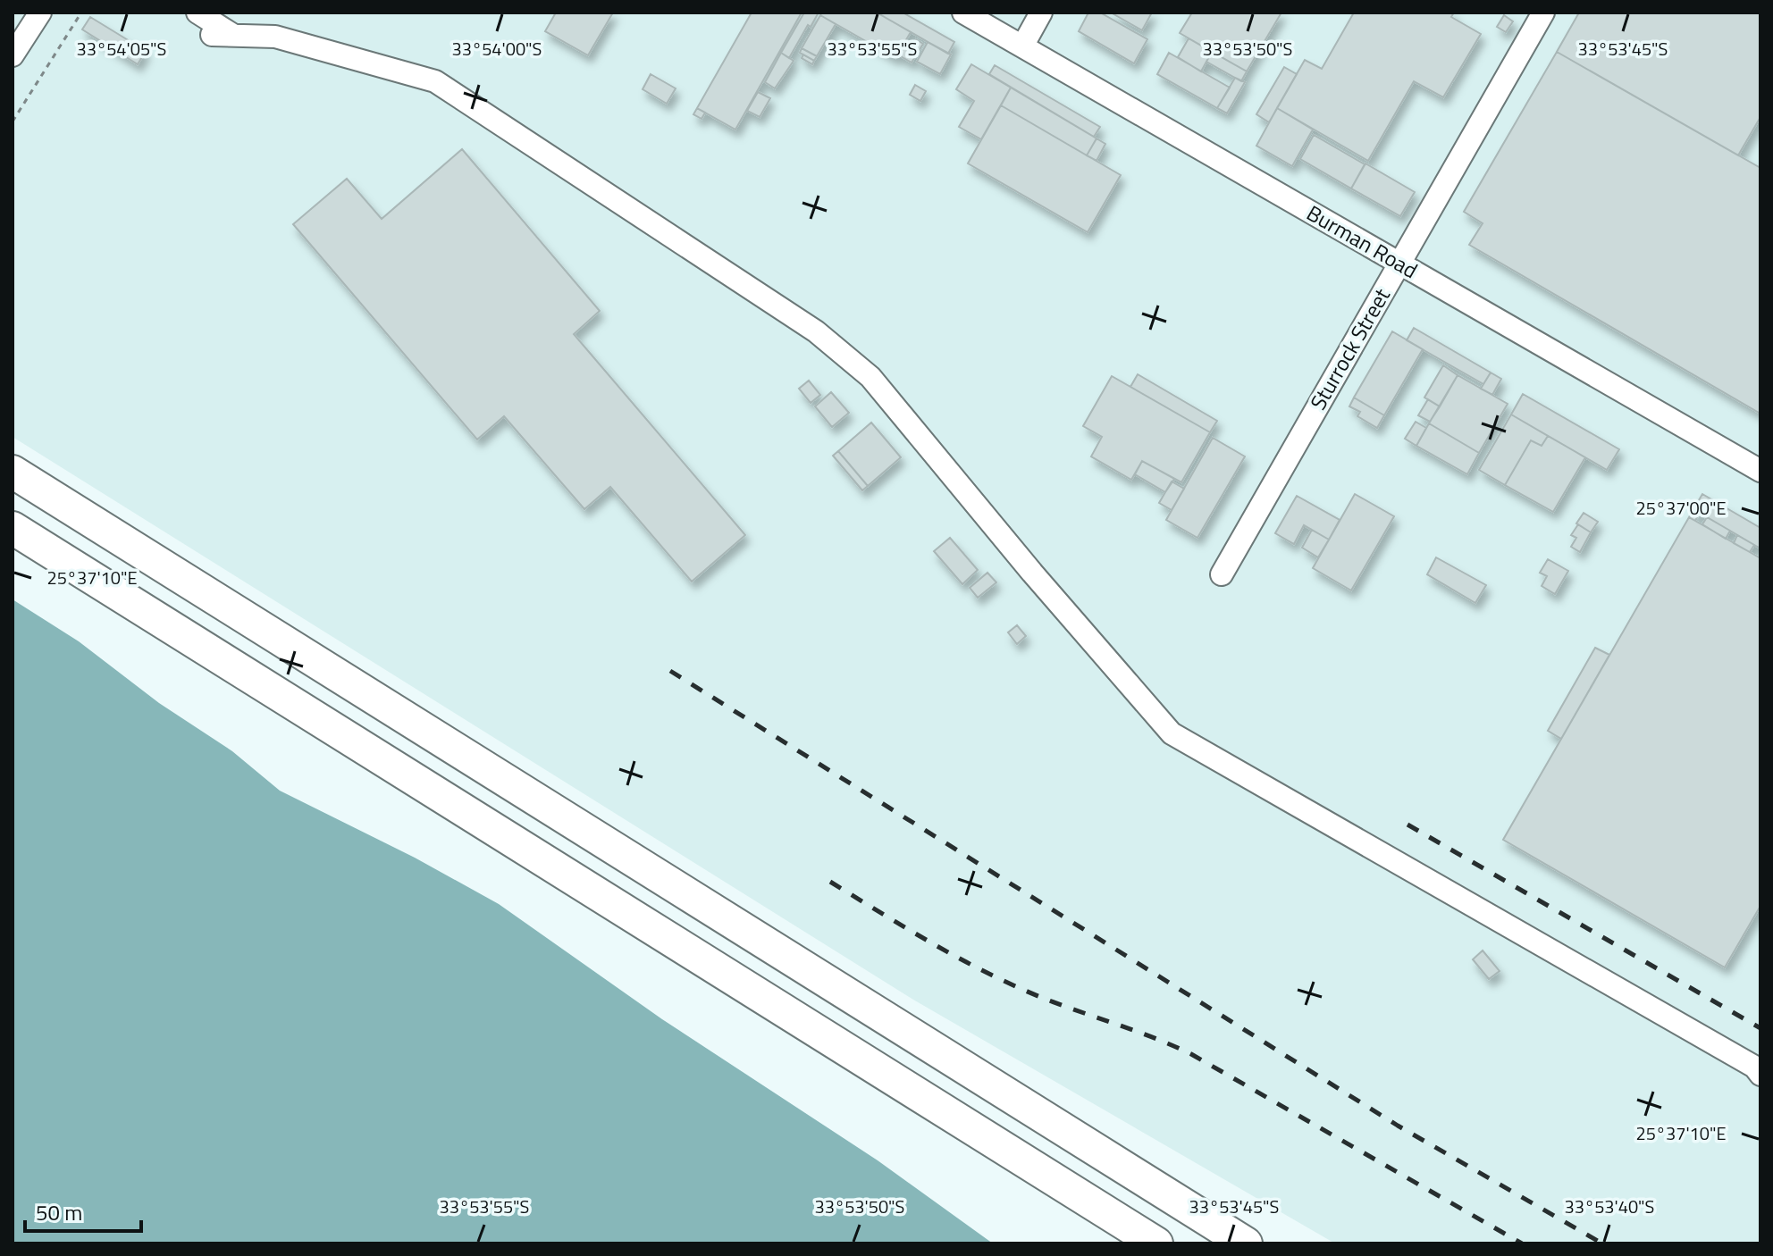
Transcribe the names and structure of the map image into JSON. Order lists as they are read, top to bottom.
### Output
{
  "streets": {
    "street": ["Burman Road", "Sturrock Street"]
  },
  "crossings": [
    ["Burman Road", "Sturrock Street"]
  ],
  "scale_bar": "50 m",
  "coordinates": [
    "33°54'05\"S",
    "33°54'00\"S",
    "33°53'55\"S",
    "33°53'50\"S",
    "33°53'45\"S",
    "25°37'00\"E",
    "25°37'10\"E",
    "33°53'40\"S"
  ]
}
